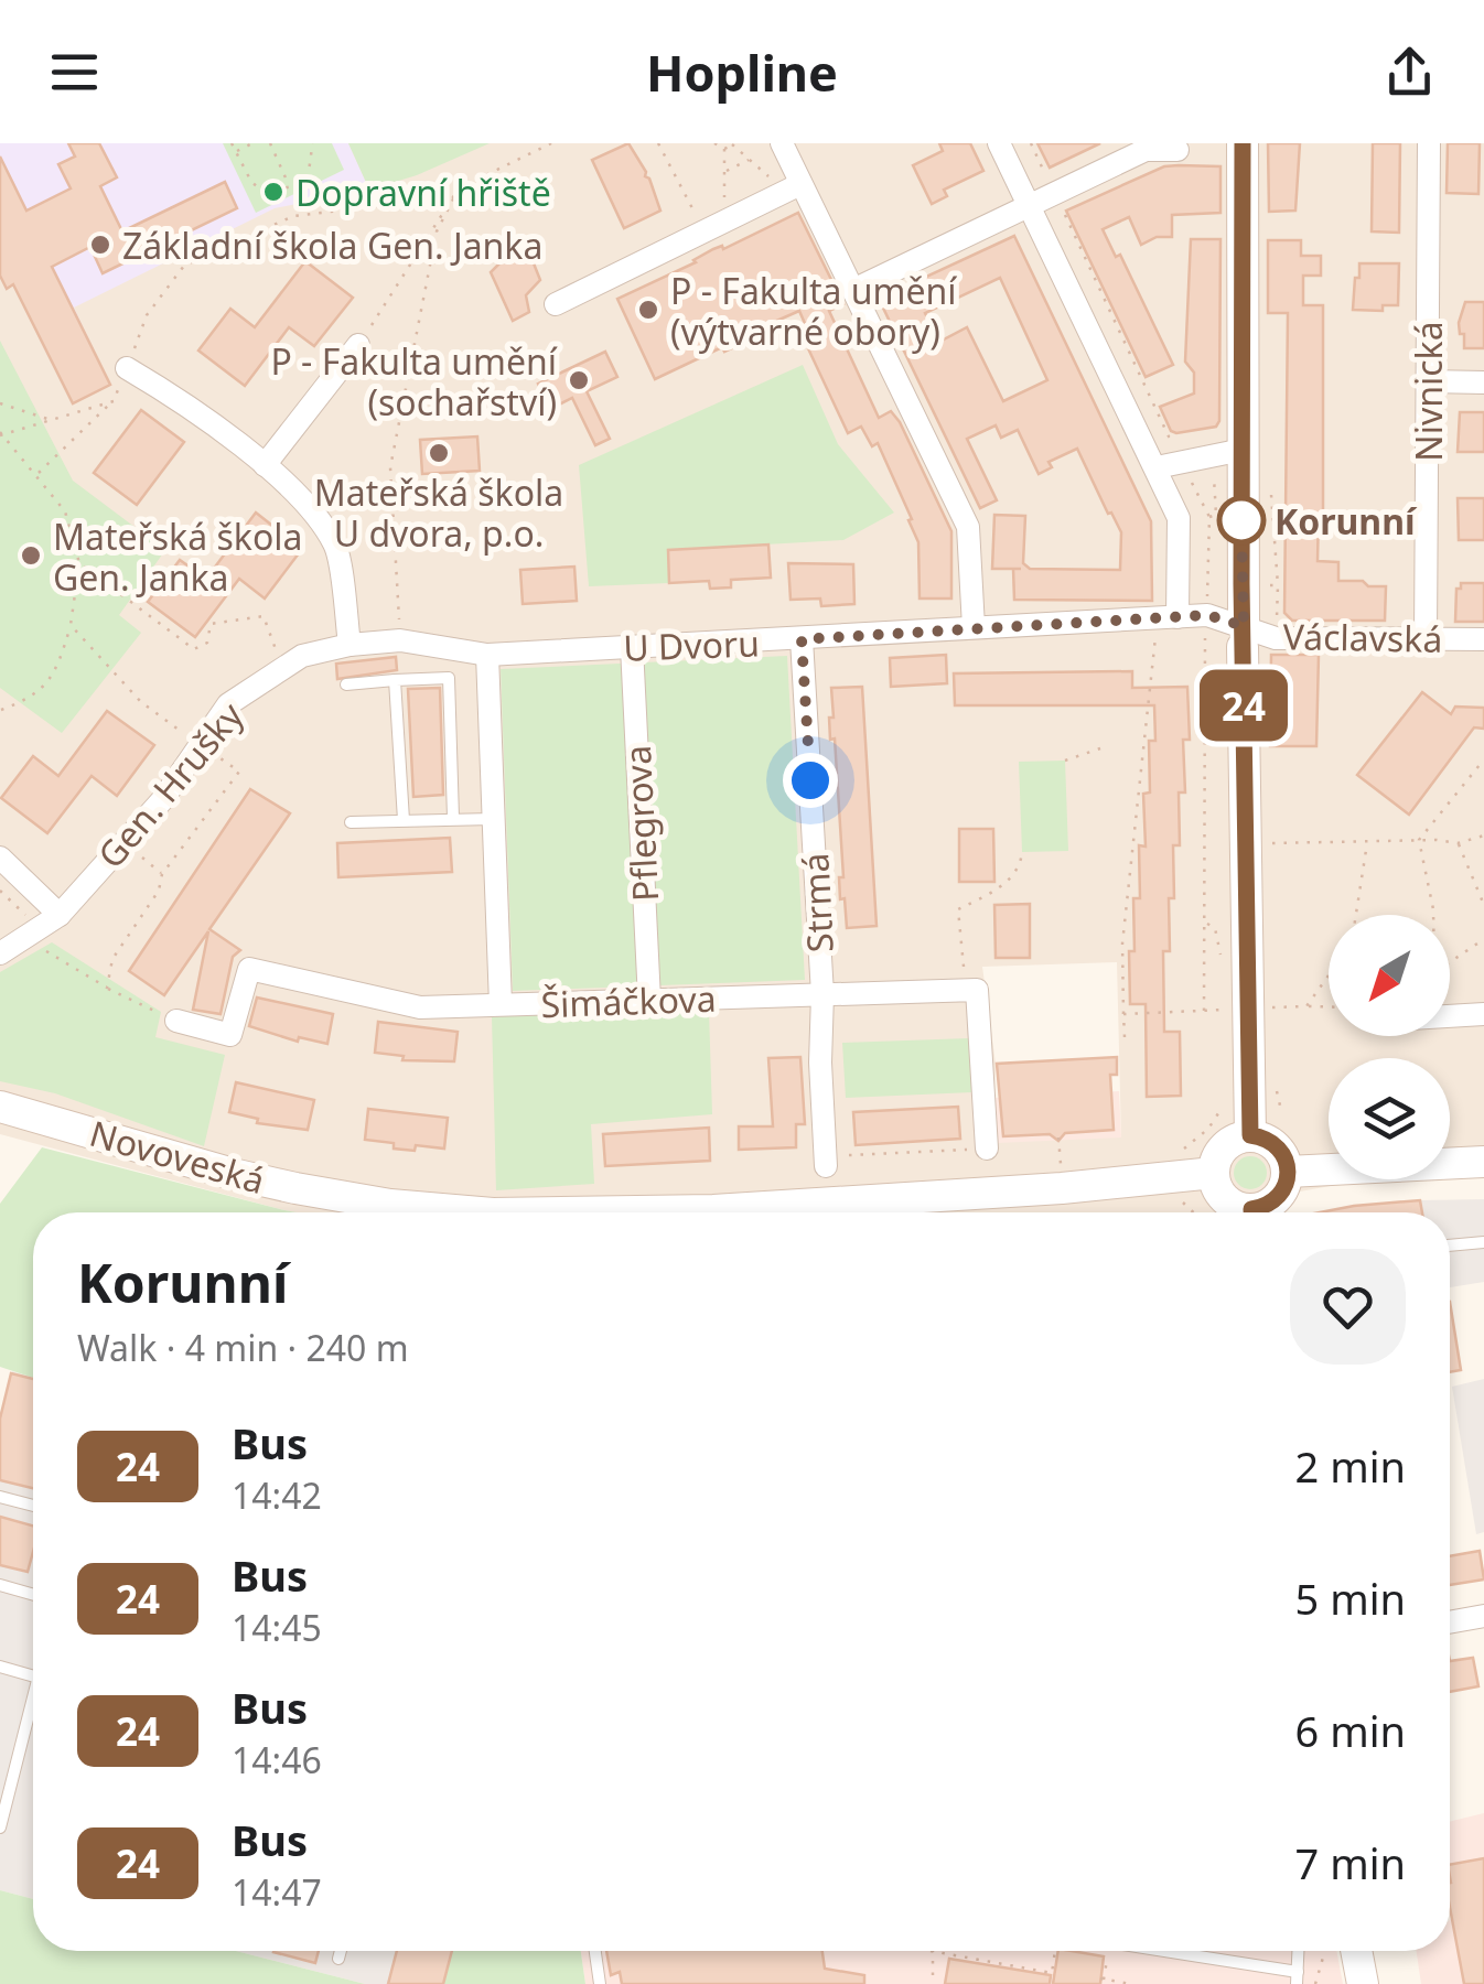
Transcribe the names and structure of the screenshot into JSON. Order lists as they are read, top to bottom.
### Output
{
  "streets": {
    "street": [
      "Nivnická",
      "Václavská",
      "U Dvoru",
      "Gen. Hrušky",
      "Pflegrova",
      "Strmá",
      "Šimáčkova",
      "Novoveská"
    ]
  },
  "crossings": [
    ["Nivnická", "Václavská"],
    ["Václavská", "U Dvoru"],
    ["U Dvoru", "Gen. Hrušky"],
    ["U Dvoru", "Pflegrova"],
    ["U Dvoru", "Strmá"],
    ["Pflegrova", "Šimáčkova"],
    ["Strmá", "Šimáčkova"]
  ],
  "places": [
    "Dopravní hřiště",
    "Základní škola Gen. Janka",
    "P - Fakulta umění (výtvarné obory)",
    "P - Fakulta umění (sochařství)",
    "Mateřská škola U dvora, p.o.",
    "Korunní",
    "Mateřská škola Gen. Janka"
  ],
  "lines": ["bus line 24"],
  "north": "bottom left",
  "page": {
    "header": "Hopline",
    "on_map": "24",
    "heading": ["Korunní", "Walk · 4 min · 240 m"],
    "list": [
      {
        "mark": "24",
        "name": "Bus",
        "note": "14:42",
        "value": "2 min"
      },
      {
        "mark": "24",
        "name": "Bus",
        "note": "14:45",
        "value": "5 min"
      },
      {
        "mark": "24",
        "name": "Bus",
        "note": "14:46",
        "value": "6 min"
      },
      {
        "mark": "24",
        "name": "Bus",
        "note": "14:47",
        "value": "7 min"
      }
    ]
  }
}
